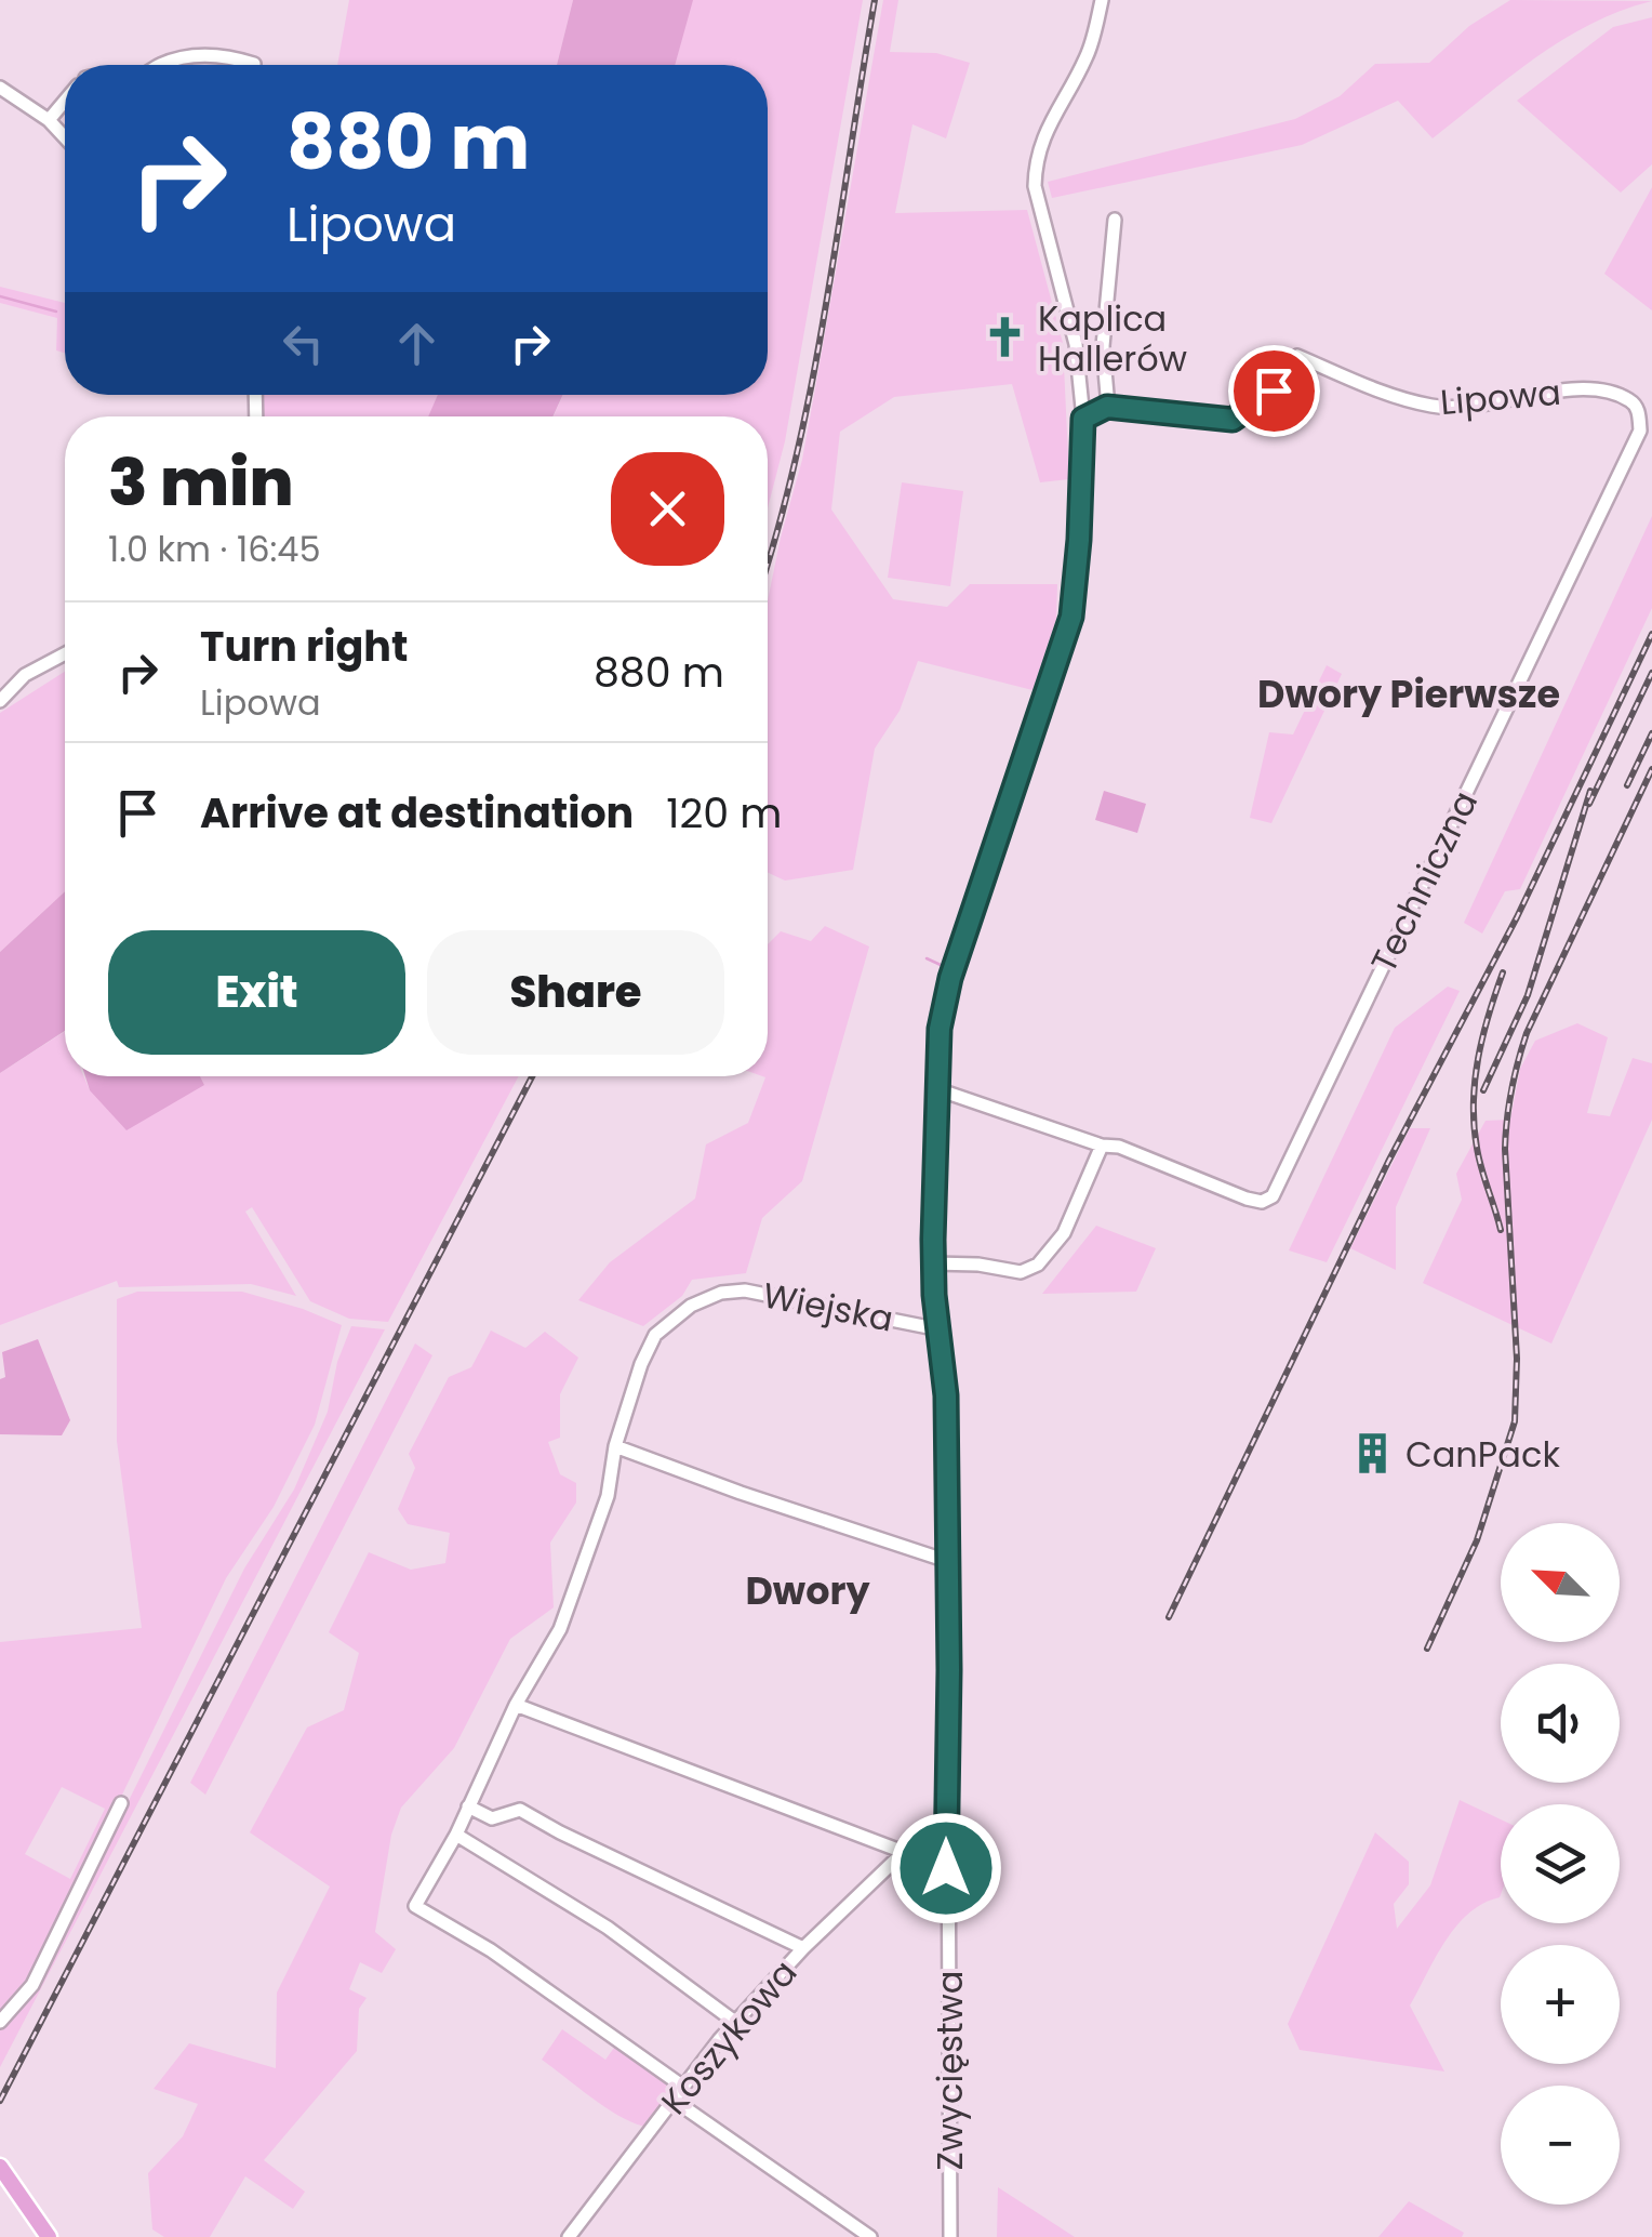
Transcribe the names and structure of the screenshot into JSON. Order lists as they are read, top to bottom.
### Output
{
  "streets": {
    "street": [
      "Lipowa",
      "Techniczna",
      "Wiejska",
      "Koszykowa",
      "Zwycięstwa"
    ]
  },
  "crossings": [
    ["Lipowa", "Techniczna"],
    ["Techniczna", "Zwycięstwa"],
    ["Wiejska", "Koszykowa"],
    ["Wiejska", "Zwycięstwa"],
    ["Koszykowa", "Zwycięstwa"]
  ],
  "districts": ["Dwory Pierwsze", "Dwory"],
  "places": {
    "church": ["Kaplica Hallerów"],
    "building": ["CanPack"]
  },
  "north": "top left",
  "page": {
    "turn": ["880 m", "Lipowa"],
    "heading": ["3 min", "1.0 km · 16:45"],
    "list": [
      {
        "name": "Turn right",
        "note": "Lipowa",
        "value": "880 m"
      },
      {
        "name": "Arrive at destination",
        "value": "120 m"
      }
    ],
    "buttons": ["Exit", "Share"],
    "map_buttons": ["+", "−"]
  }
}
